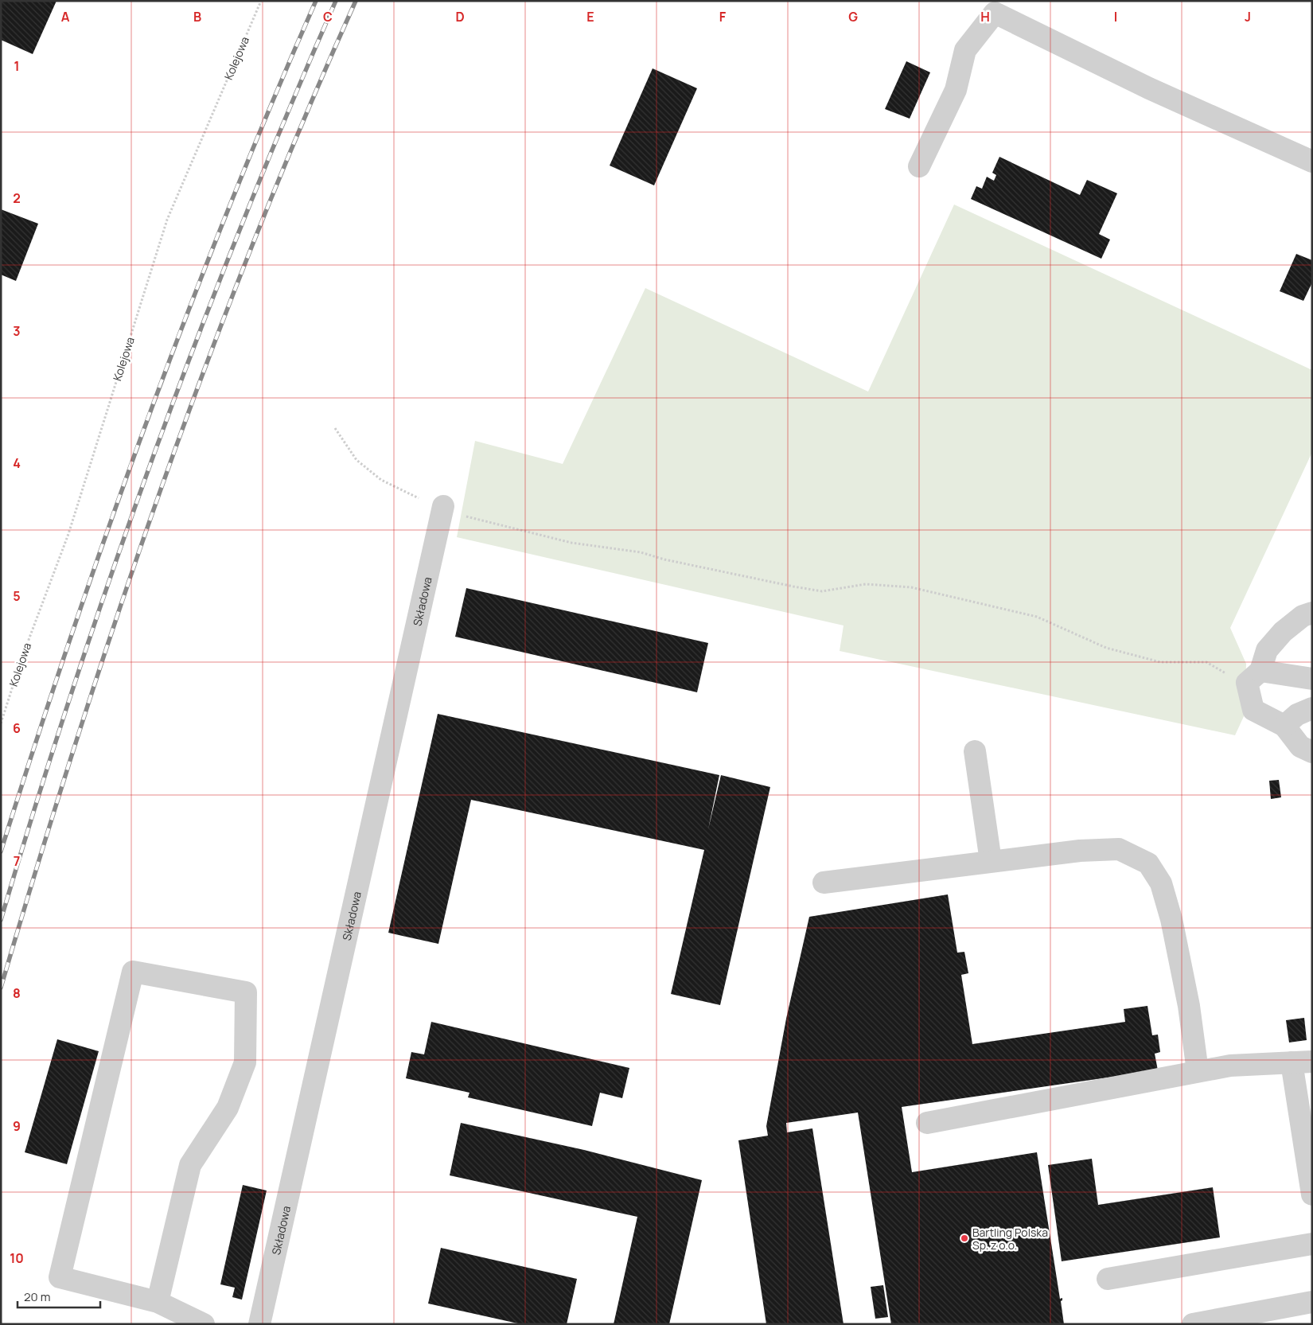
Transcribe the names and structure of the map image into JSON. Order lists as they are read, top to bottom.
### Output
{
  "streets": {
    "street": ["Składowa"],
    "path": ["Kolejowa"]
  },
  "places": ["Bartling Polska Sp. z o.o."],
  "scale_bar": "20 m",
  "grid": {
    "columns": [
      "A",
      "B",
      "C",
      "D",
      "E",
      "F",
      "G",
      "H",
      "I",
      "J"
    ],
    "rows": [
      "1",
      "2",
      "3",
      "4",
      "5",
      "6",
      "7",
      "8",
      "9",
      "10"
    ]
  }
}
